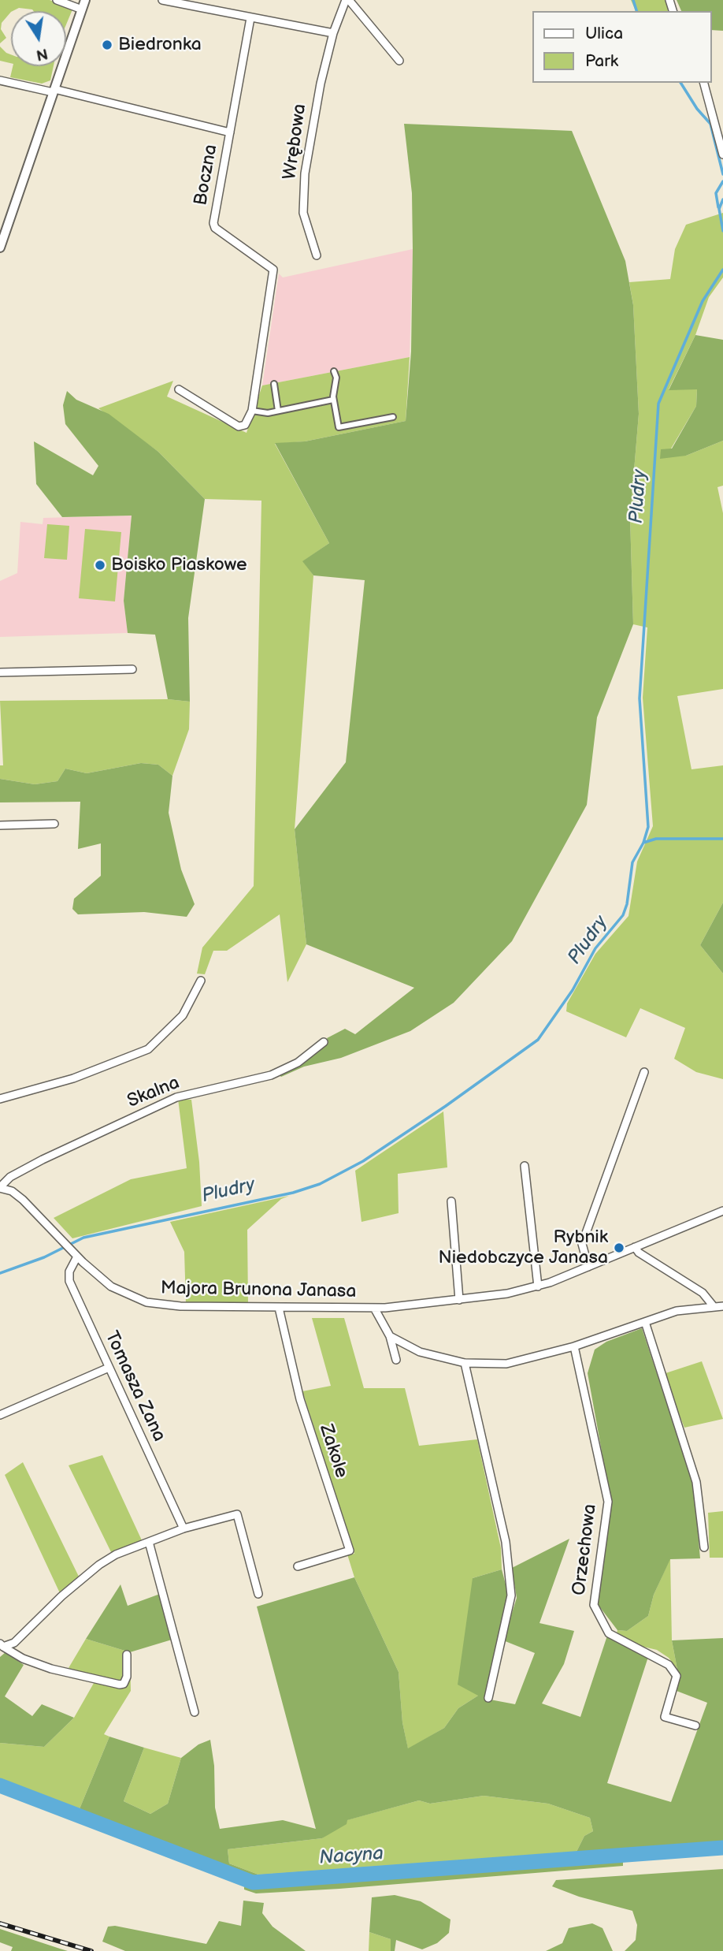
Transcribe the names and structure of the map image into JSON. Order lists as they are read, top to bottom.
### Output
{
  "streets": {
    "street": [
      "Wrębowa",
      "Boczna",
      "Skalna",
      "Majora Brunona Janasa",
      "Tomasza Zana",
      "Zakole",
      "Orzechowa"
    ]
  },
  "crossings": [
    ["Skalna", "Majora Brunona Janasa"],
    ["Majora Brunona Janasa", "Tomasza Zana"],
    ["Majora Brunona Janasa", "Zakole"]
  ],
  "water": ["Pludry", "Nacyna"],
  "places": ["Biedronka", "Boisko Piaskowe", "Rybnik Niedobczyce Janasa"],
  "legend": ["Ulica", "Park"],
  "north": "bottom"
}
